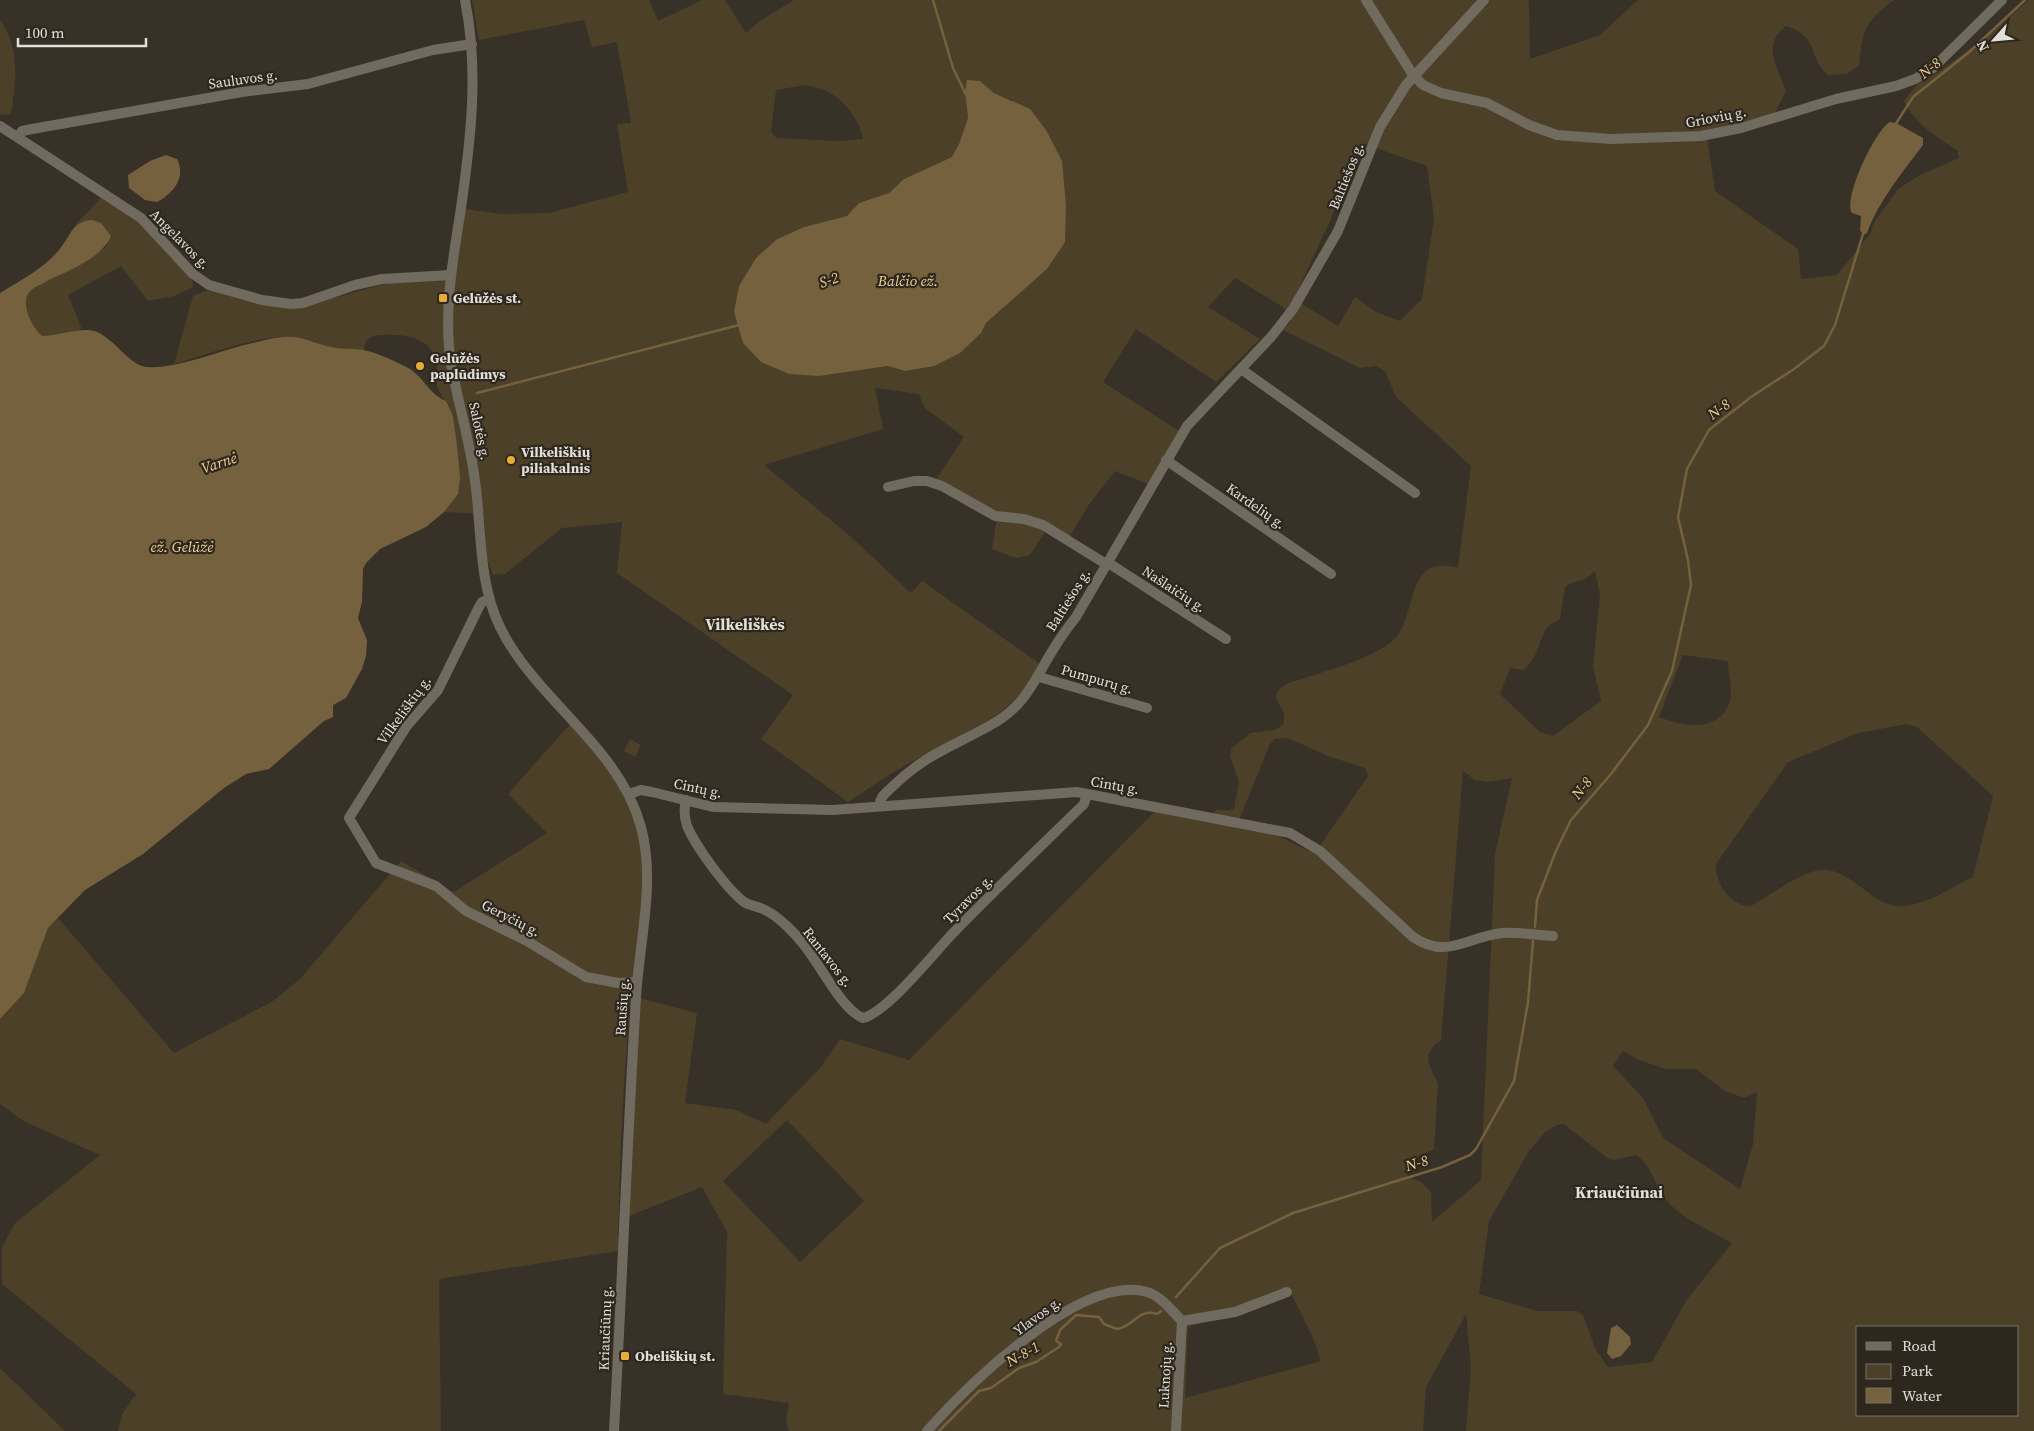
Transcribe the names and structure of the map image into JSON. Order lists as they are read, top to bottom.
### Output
{
  "streets": {
    "street": [
      "Sauluvos g.",
      "Griovių g.",
      "Baltiešos g.",
      "Angelavos g.",
      "Salotės g.",
      "Kardelių g.",
      "Našlaičių g.",
      "Pumpurų g.",
      "Vilkeliškių g.",
      "Cintų g.",
      "Tyravos g.",
      "Geryčių g.",
      "Rantavos g.",
      "Raušių g.",
      "Ylavos g.",
      "Kriaučiūnų g.",
      "Luknojų g."
    ]
  },
  "crossings": [
    ["Sauluvos g.", "Angelavos g."],
    ["Sauluvos g.", "Salotės g."],
    ["Griovių g.", "Baltiešos g."],
    ["Baltiešos g.", "Kardelių g."],
    ["Baltiešos g.", "Našlaičių g."],
    ["Baltiešos g.", "Pumpurų g."],
    ["Baltiešos g.", "Cintų g."],
    ["Angelavos g.", "Salotės g."],
    ["Salotės g.", "Vilkeliškių g."],
    ["Salotės g.", "Cintų g."],
    ["Salotės g.", "Raušių g."],
    ["Vilkeliškių g.", "Geryčių g."],
    ["Cintų g.", "Tyravos g."],
    ["Cintų g.", "Rantavos g."],
    ["Cintų g.", "Raušių g."],
    ["Tyravos g.", "Rantavos g."],
    ["Geryčių g.", "Raušių g."],
    ["Raušių g.", "Kriaučiūnų g."],
    ["Ylavos g.", "Luknojų g."]
  ],
  "districts": ["Vilkeliškės", "Kriaučiūnai"],
  "water": [
    "N-8",
    "S-2",
    "Balčio ež.",
    "Varnė",
    "ež. Gelūžė",
    "N-8-1"
  ],
  "places": {
    "transit": ["Gelūžės st.", "Obeliškių st."],
    "other": ["Gelūžės paplūdimys", "Vilkeliškių piliakalnis"]
  },
  "legend": ["Road", "Park", "Water"],
  "scale_bar": "100 m",
  "north": "bottom left"
}
